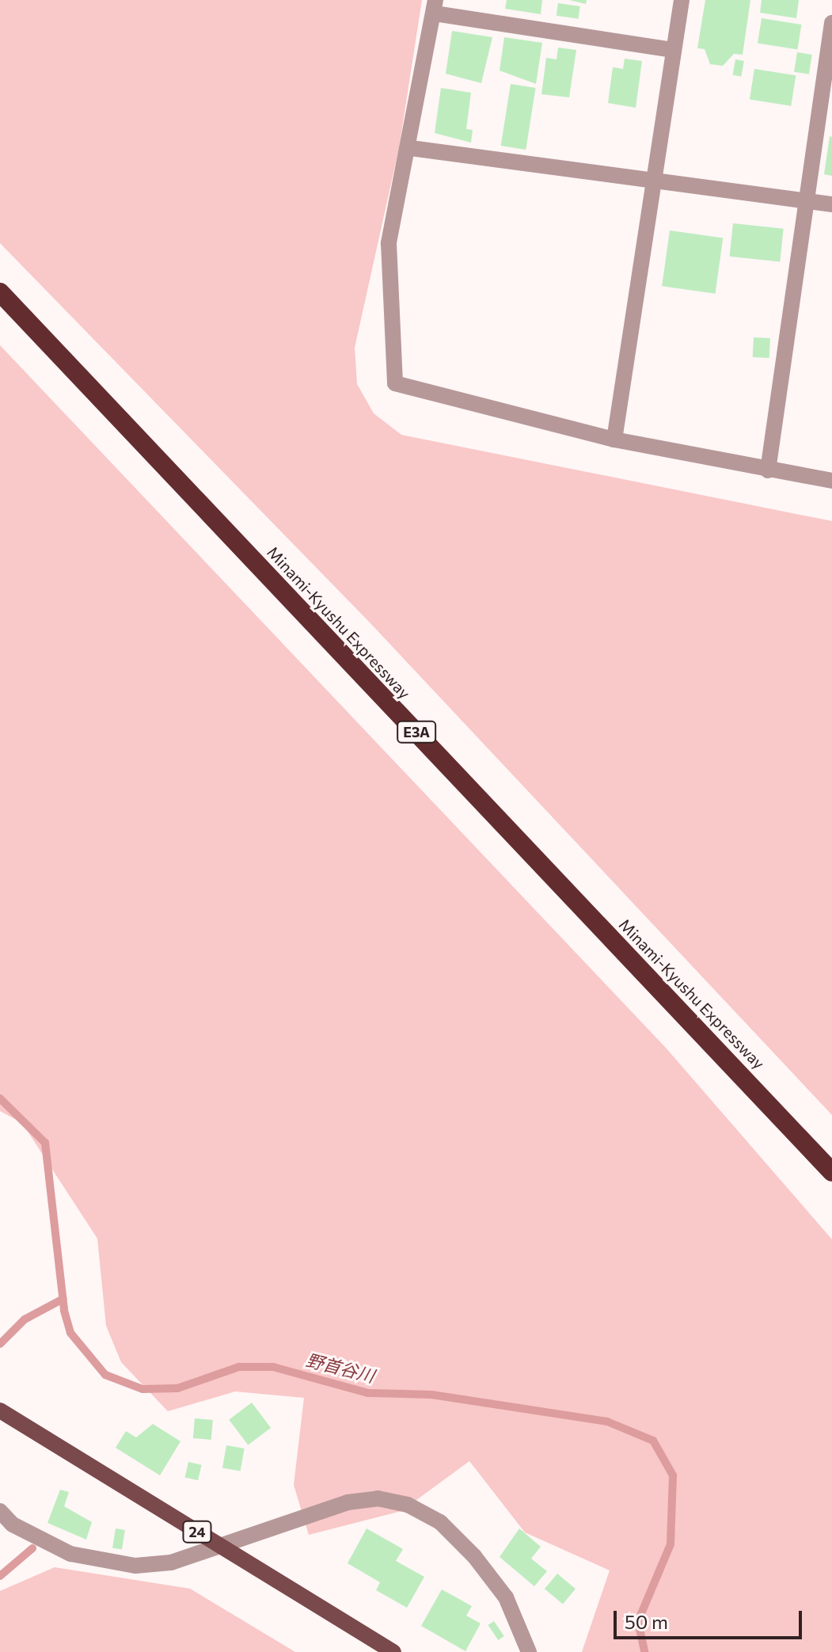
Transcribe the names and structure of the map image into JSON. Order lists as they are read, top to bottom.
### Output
{
  "streets": {
    "highway": ["Minami-Kyushu Expressway", "E3A"],
    "main road": ["24"]
  },
  "water": ["野首谷川"],
  "scale_bar": "50 m"
}
